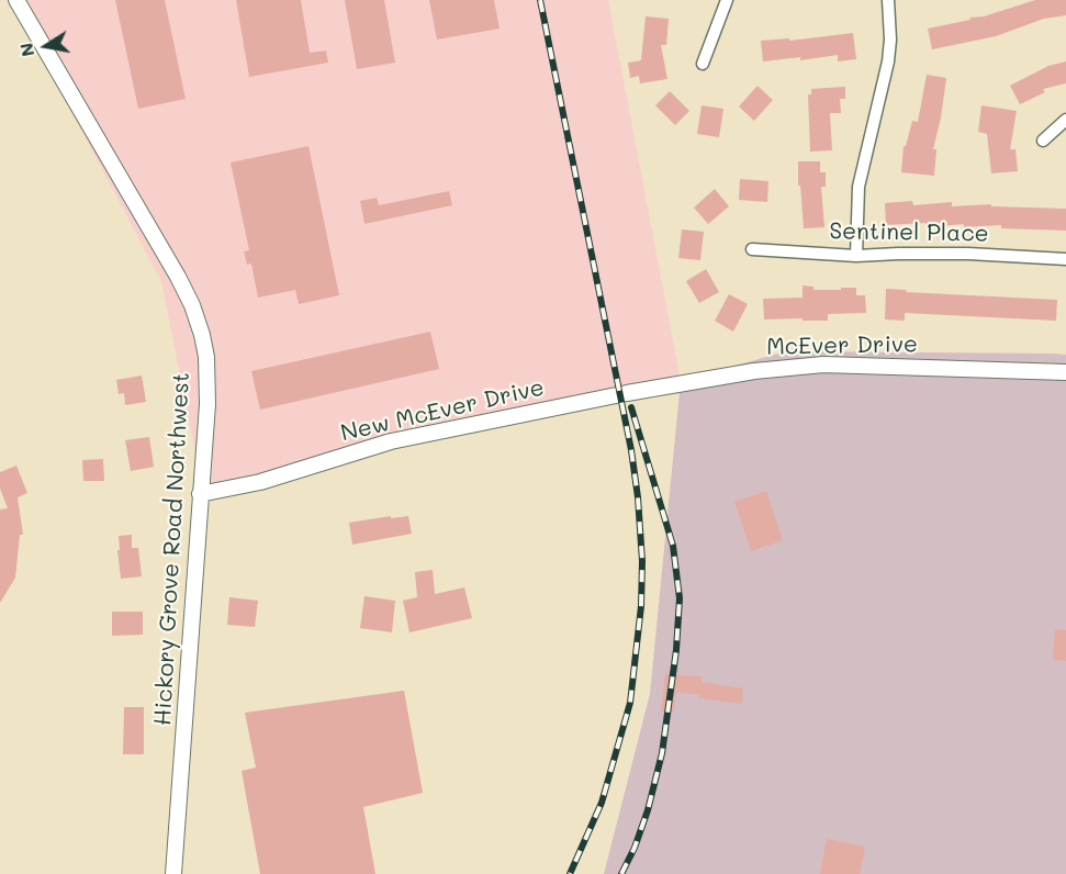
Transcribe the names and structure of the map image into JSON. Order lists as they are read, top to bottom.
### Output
{
  "streets": {
    "street": [
      "Sentinel Place",
      "McEver Drive",
      "New McEver Drive",
      "Hickory Grove Road Northwest"
    ]
  },
  "crossings": [
    ["McEver Drive", "New McEver Drive"],
    ["New McEver Drive", "Hickory Grove Road Northwest"]
  ],
  "north": "left"
}
